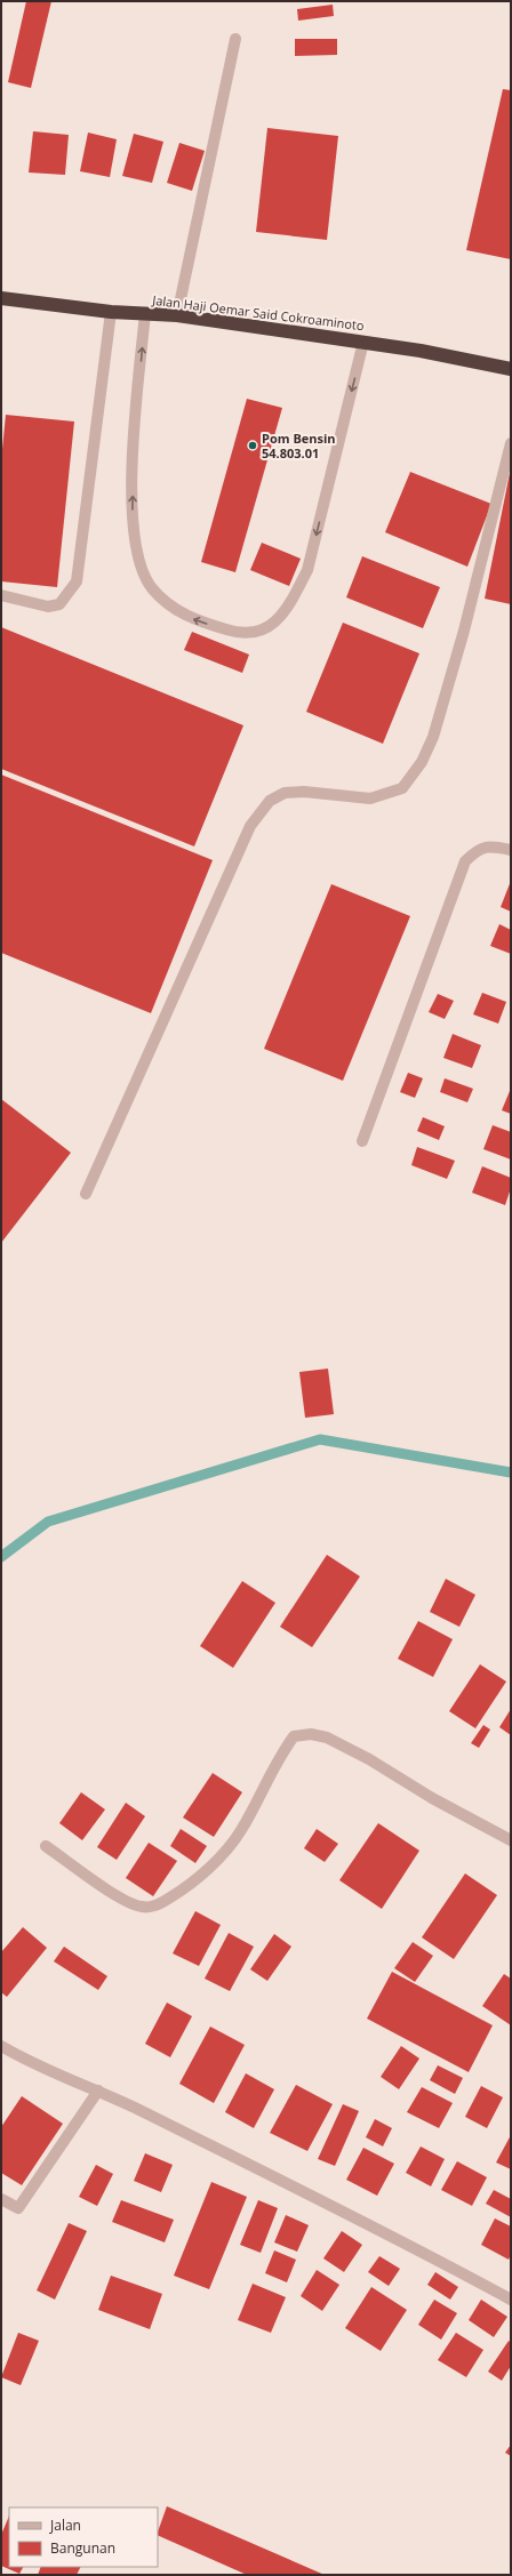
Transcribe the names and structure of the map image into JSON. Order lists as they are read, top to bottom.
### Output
{
  "streets": {
    "highway": ["Jalan Haji Oemar Said Cokroaminoto"]
  },
  "places": ["Pom Bensin 54.803.01"],
  "legend": ["Jalan", "Bangunan"]
}
